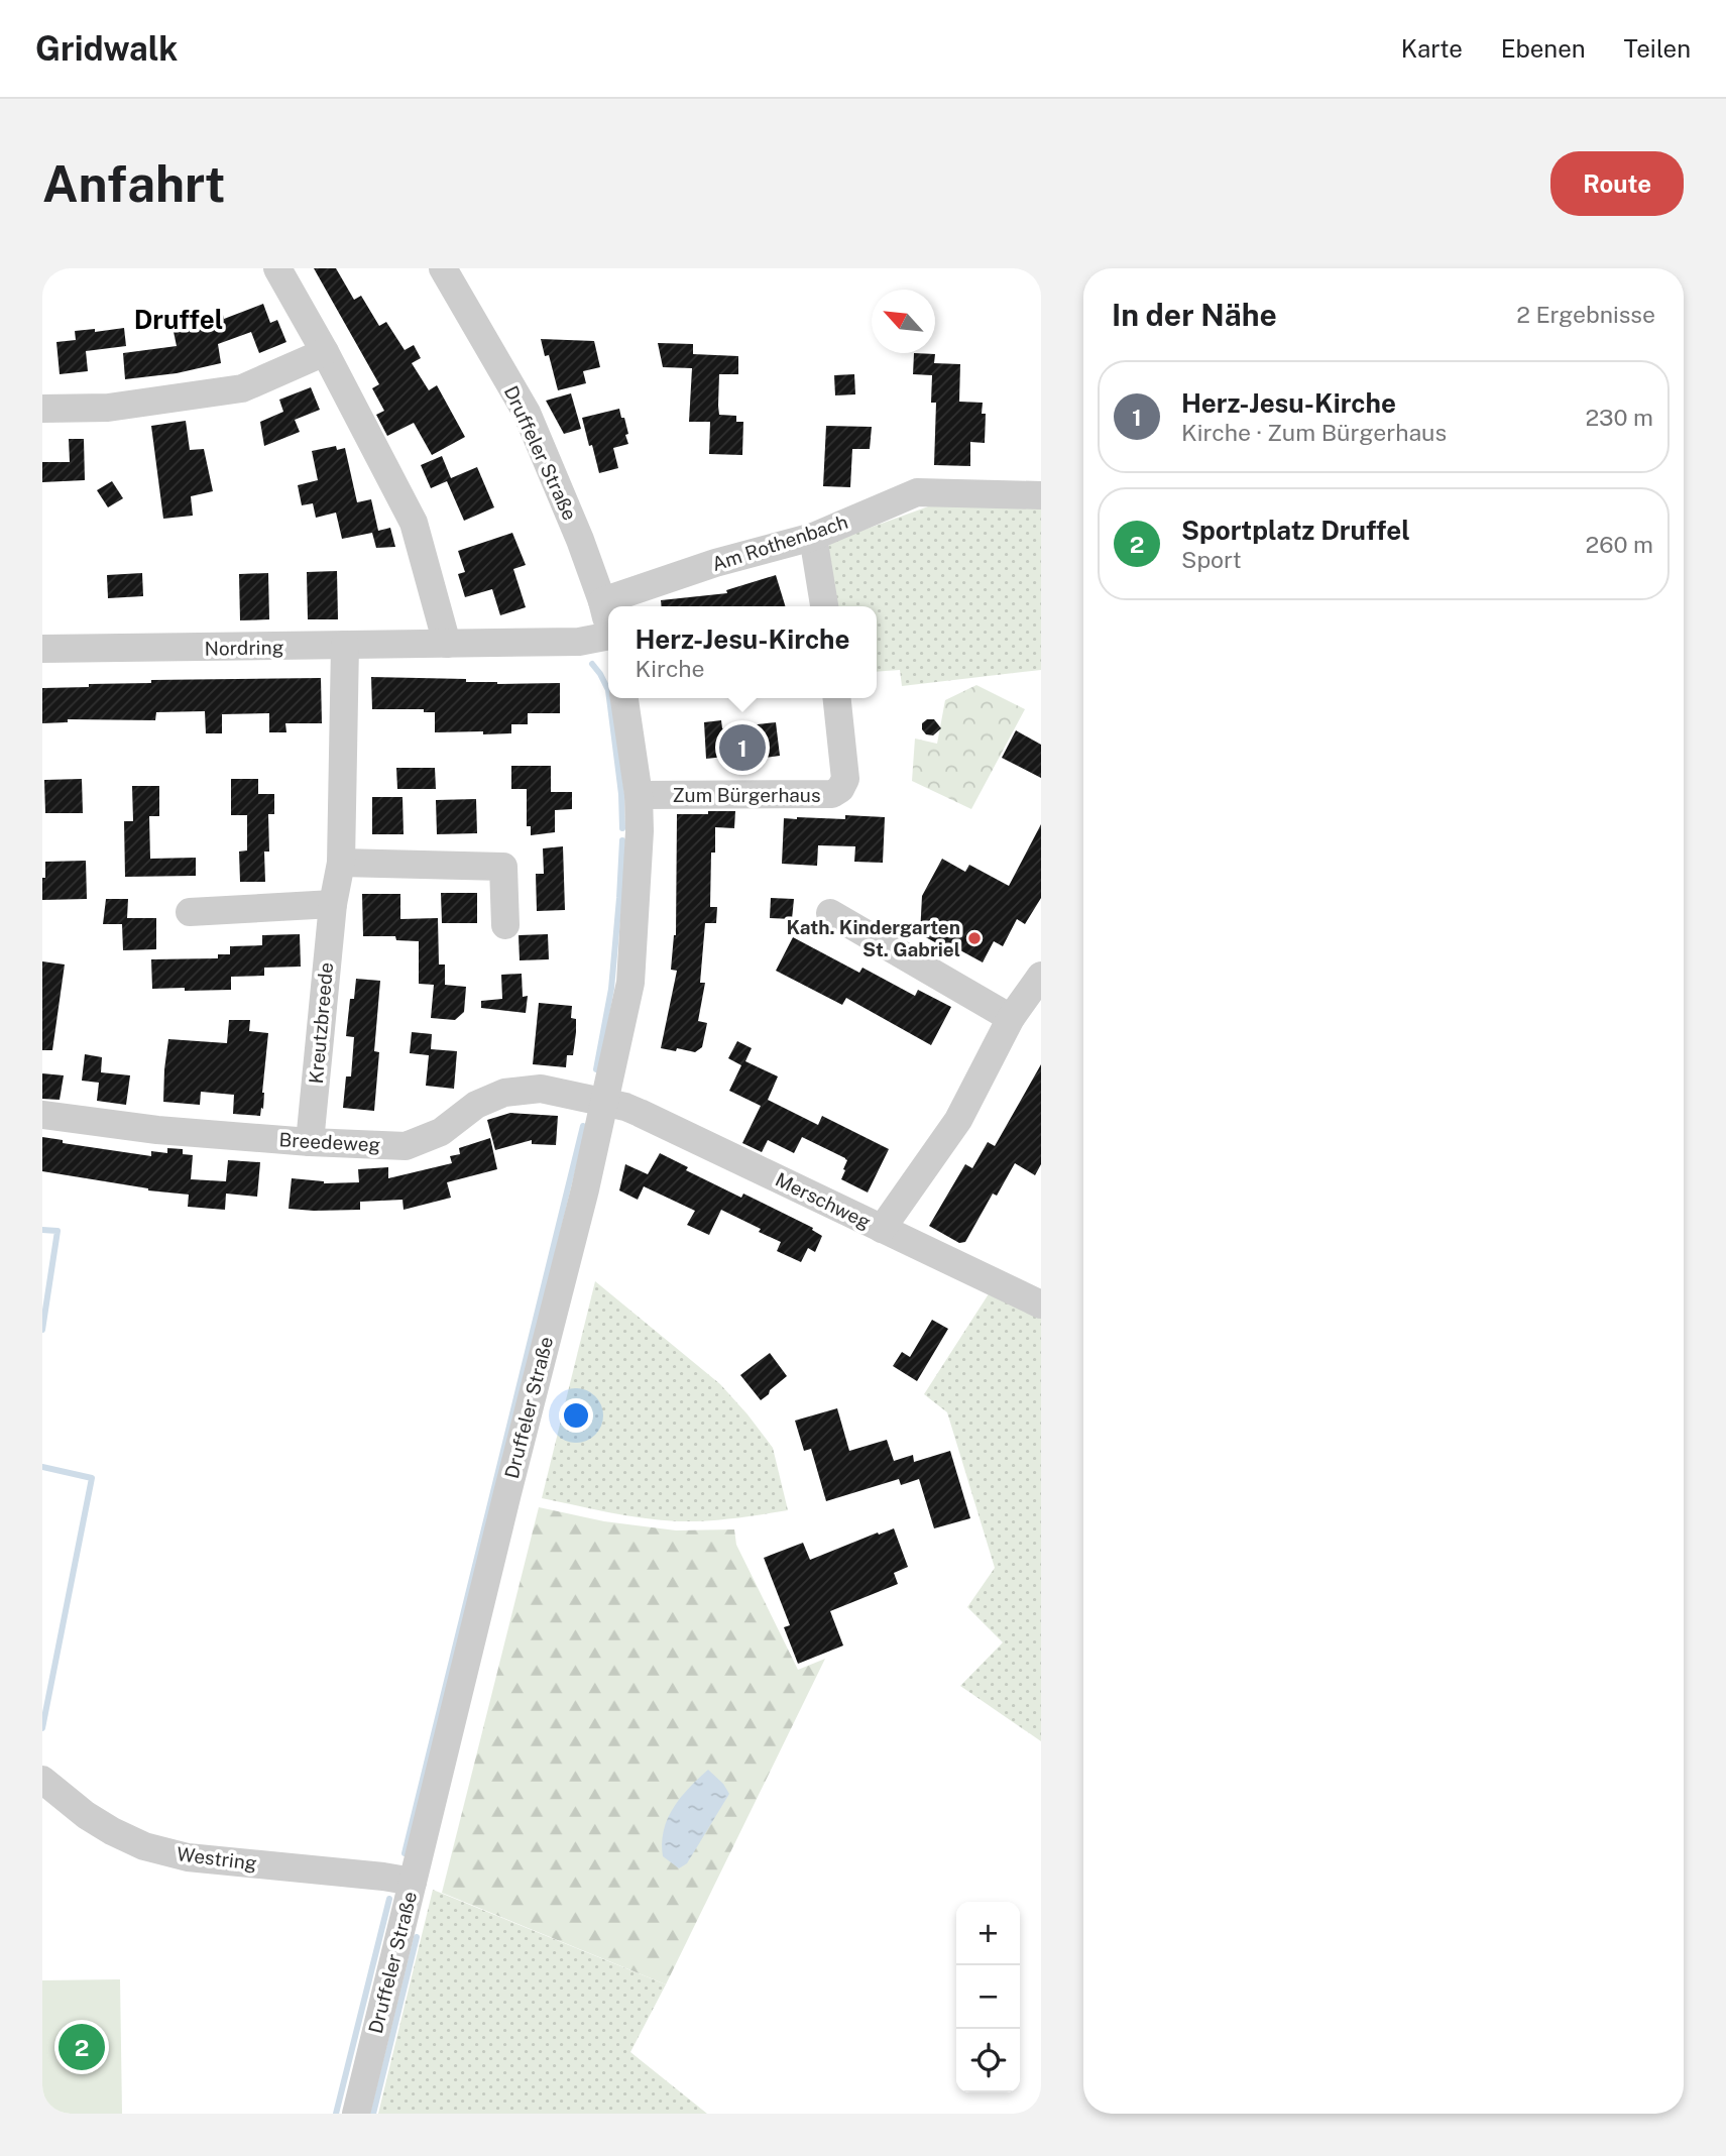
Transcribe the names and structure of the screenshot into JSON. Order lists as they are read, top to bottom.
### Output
{
  "streets": {
    "street": [
      "Druffeler Straße",
      "Am Rothenbach",
      "Nordring",
      "Zum Bürgerhaus",
      "Kreutzbreede",
      "Breedeweg",
      "Merschweg",
      "Westring"
    ]
  },
  "crossings": [
    ["Druffeler Straße", "Am Rothenbach"],
    ["Druffeler Straße", "Zum Bürgerhaus"],
    ["Druffeler Straße", "Breedeweg"],
    ["Druffeler Straße", "Merschweg"],
    ["Druffeler Straße", "Westring"],
    ["Nordring", "Kreutzbreede"],
    ["Kreutzbreede", "Breedeweg"],
    ["Breedeweg", "Merschweg"]
  ],
  "districts": ["Druffel"],
  "places": ["Kath. Kindergarten St. Gabriel"],
  "north": "top left",
  "page": {
    "header": "Gridwalk",
    "nav": ["Karte", "Ebenen", "Teilen"],
    "buttons": "Route",
    "title": "Anfahrt",
    "heading": ["In der Nähe", "2 Ergebnisse"],
    "list": [
      {
        "mark": "1",
        "name": "Herz-Jesu-Kirche",
        "note": "Kirche · Zum Bürgerhaus",
        "value": "230 m"
      },
      {
        "mark": "2",
        "name": "Sportplatz Druffel",
        "note": "Sport",
        "value": "260 m"
      }
    ],
    "popup": ["Herz-Jesu-Kirche", "Kirche"],
    "pins": ["1", "2"],
    "map_buttons": ["+", "−"]
  }
}
